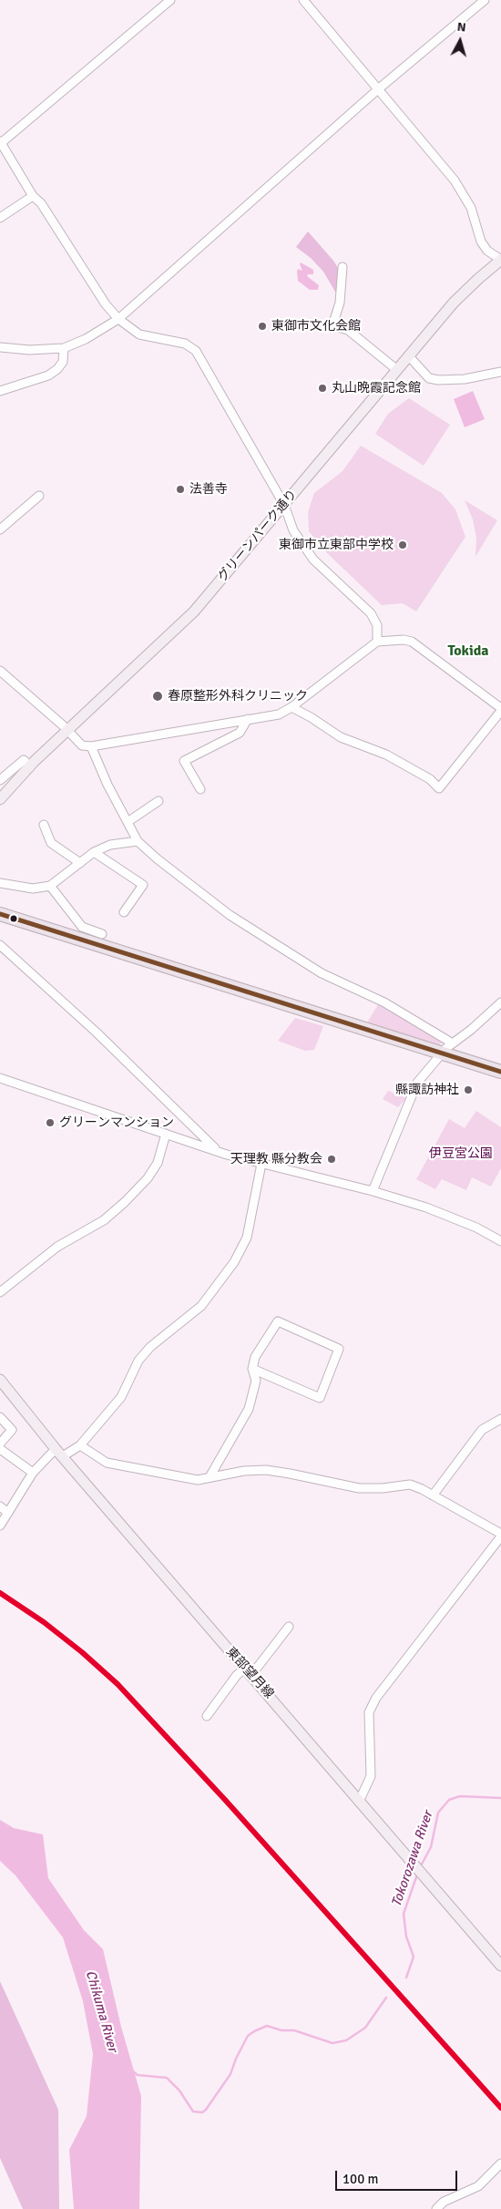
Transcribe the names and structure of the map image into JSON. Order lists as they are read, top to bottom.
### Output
{
  "streets": {
    "main road": ["グリーンパーク通り", "東部望月線"]
  },
  "districts": ["Tokida"],
  "water": ["Tokorozawa River", "Chikuma River"],
  "parks": ["伊豆宮公園"],
  "places": [
    "東御市文化会館",
    "丸山晩霞記念館",
    "法善寺",
    "東御市立東部中学校",
    "春原整形外科クリニック",
    "縣諏訪神社",
    "グリーンマンション",
    "天理教 縣分教会"
  ],
  "scale_bar": "100 m",
  "north": "top"
}
